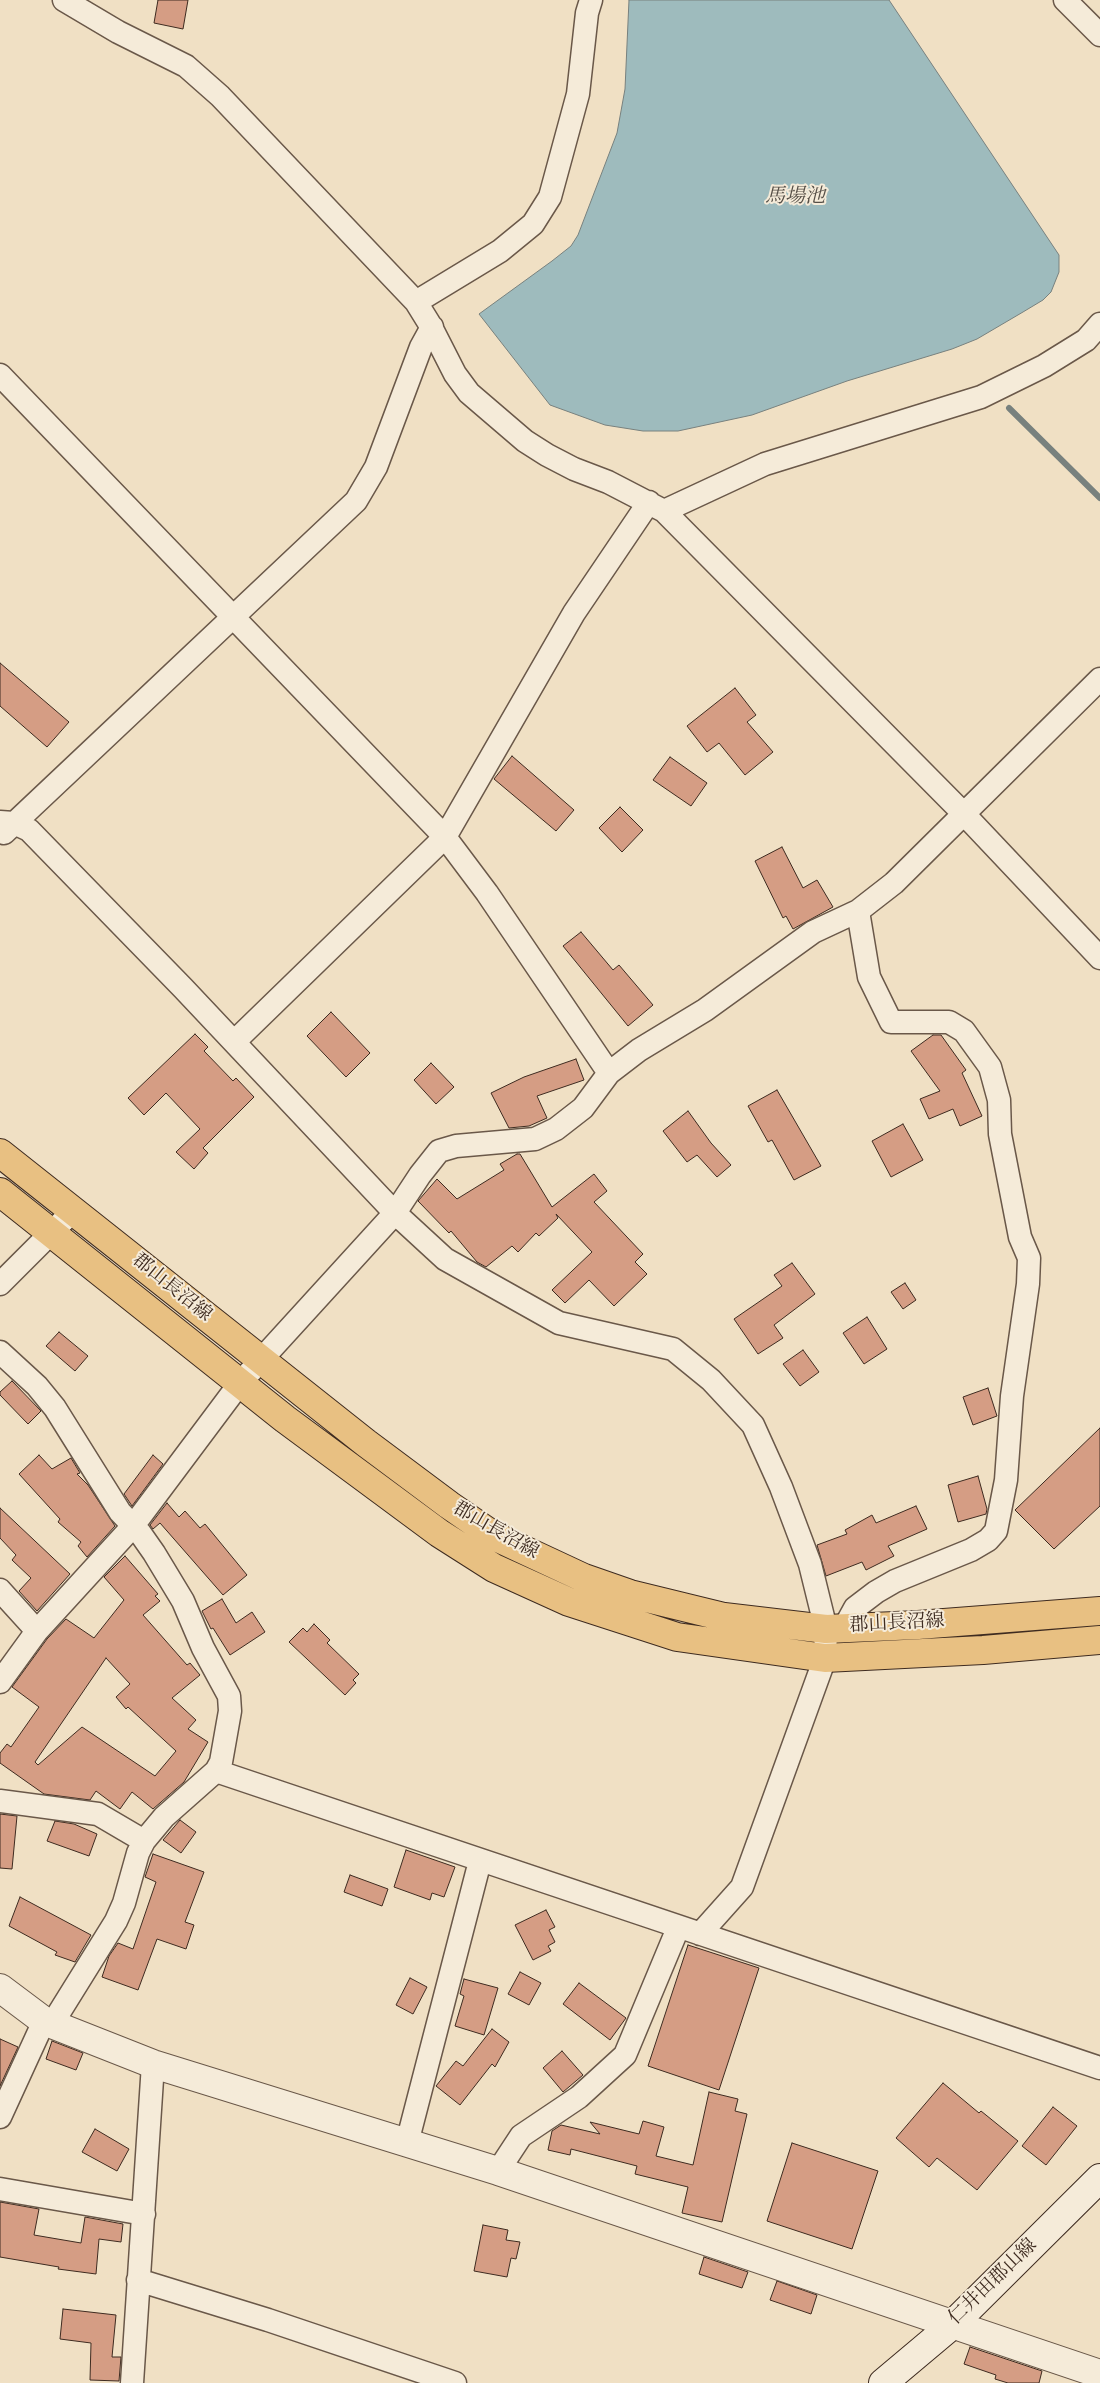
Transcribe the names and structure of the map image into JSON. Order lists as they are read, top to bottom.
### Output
{
  "streets": {
    "main road": ["郡山長沼線"],
    "street": ["仁井田郡山線"]
  },
  "water": ["馬場池"]
}
